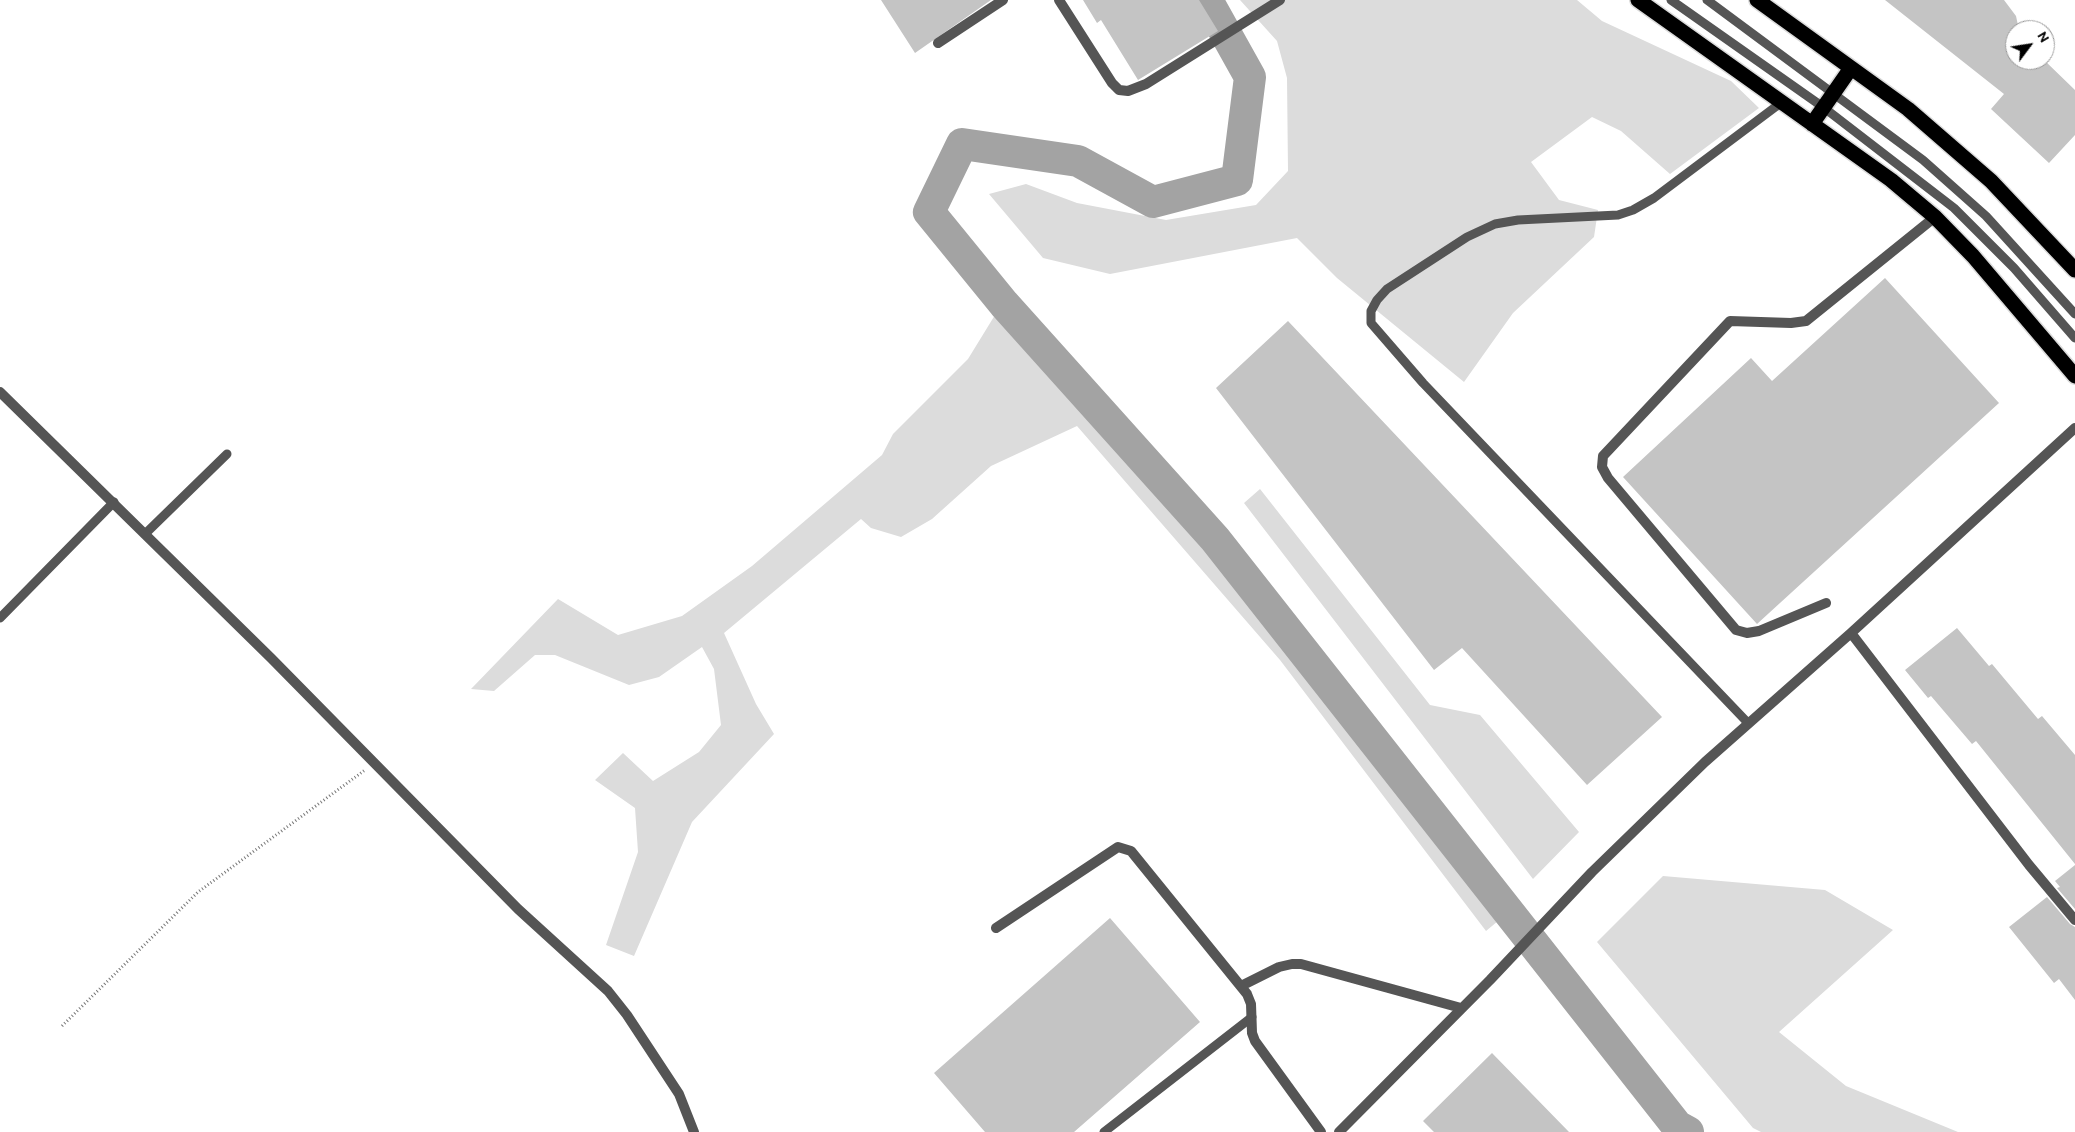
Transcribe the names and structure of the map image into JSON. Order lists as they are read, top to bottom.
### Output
{
  "north": "top right"
}
